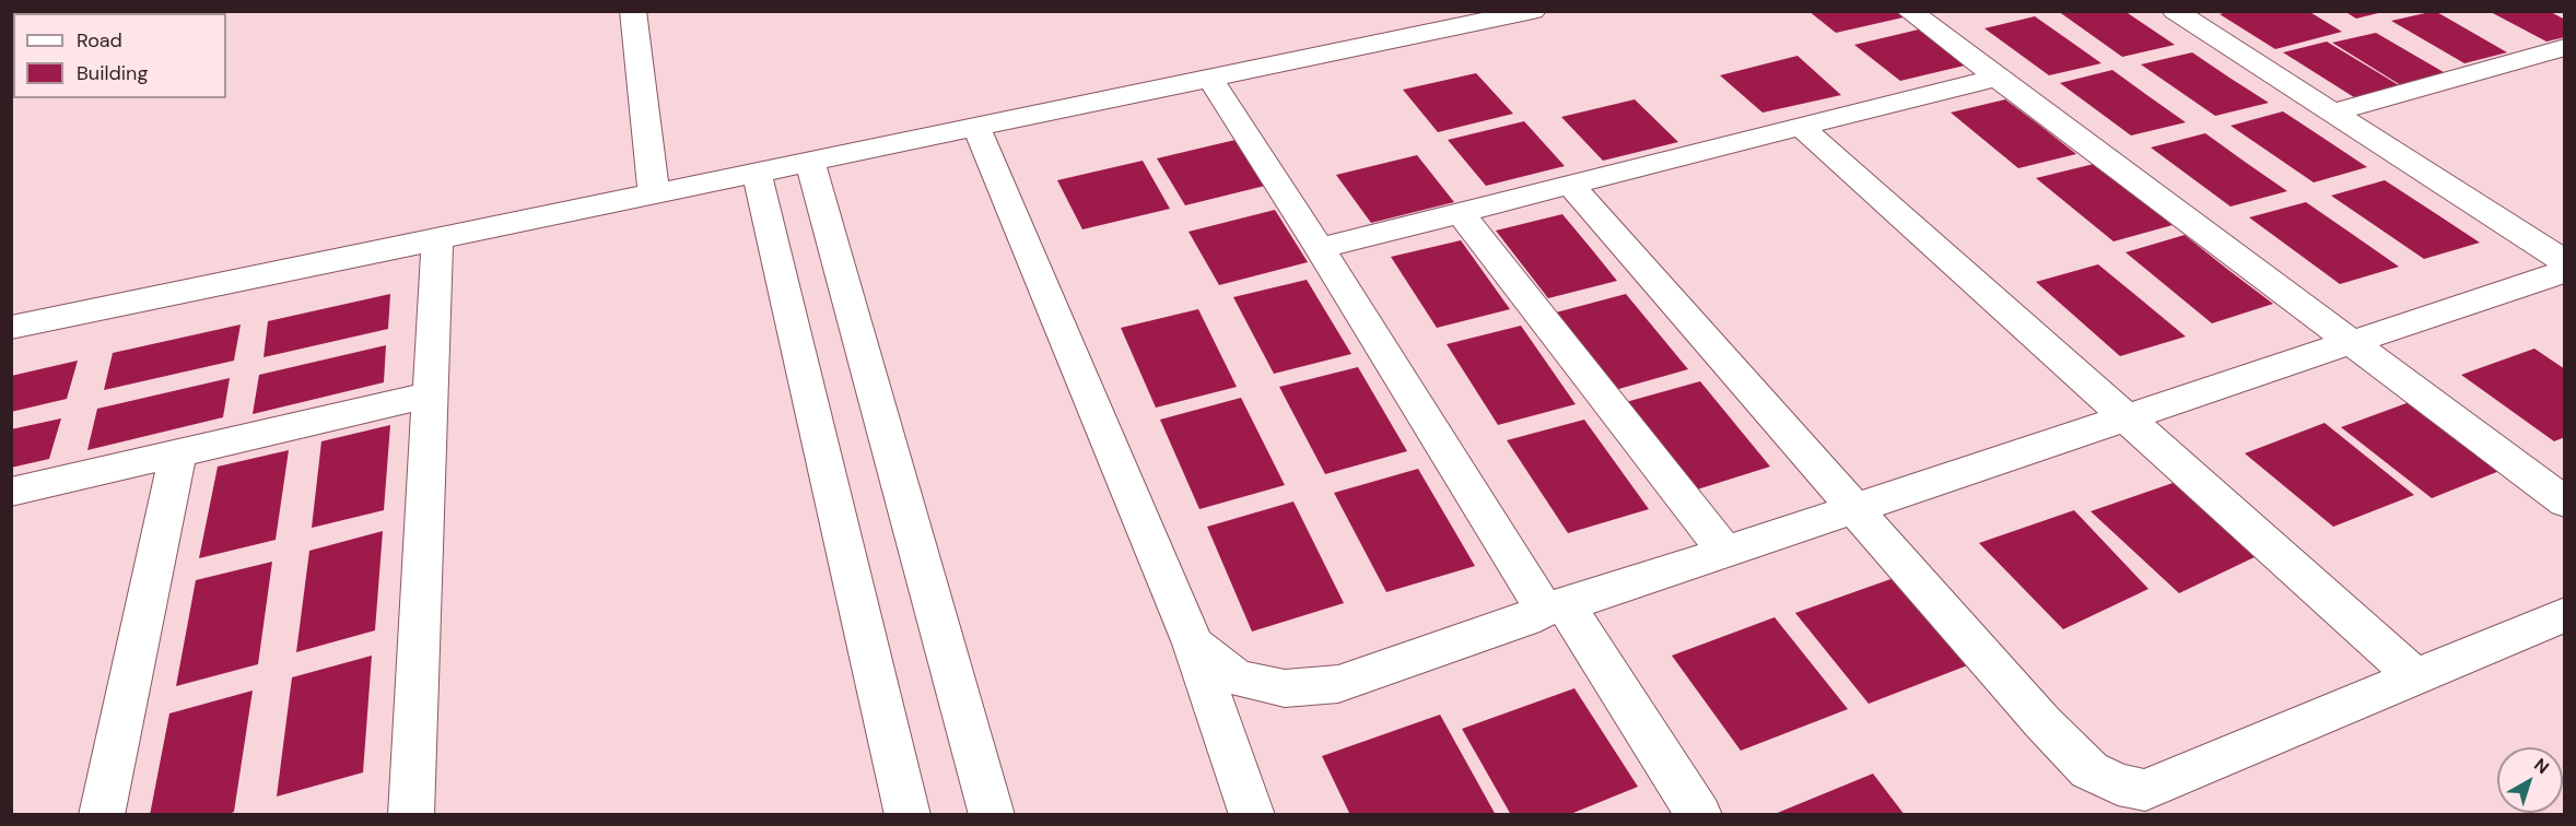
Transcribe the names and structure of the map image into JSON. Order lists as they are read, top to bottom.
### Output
{
  "legend": ["Road", "Building"],
  "north": "top right"
}
